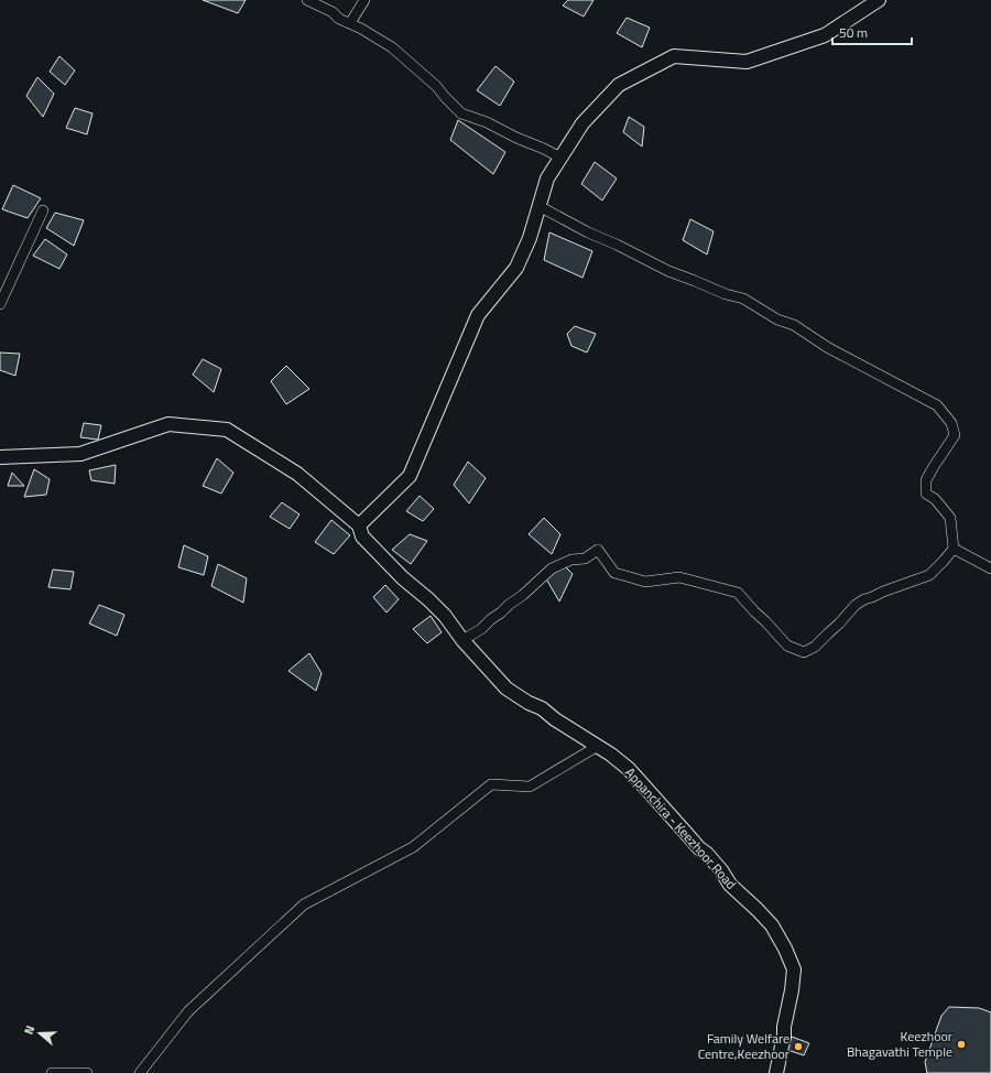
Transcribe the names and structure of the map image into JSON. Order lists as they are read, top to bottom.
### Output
{
  "streets": {
    "main road": ["Appanchira - Keezhoor Road"]
  },
  "places": ["Keezhoor Bhagavathi Temple", "Family Welfare Centre,Keezhoor"],
  "scale_bar": "50 m",
  "north": "left"
}
